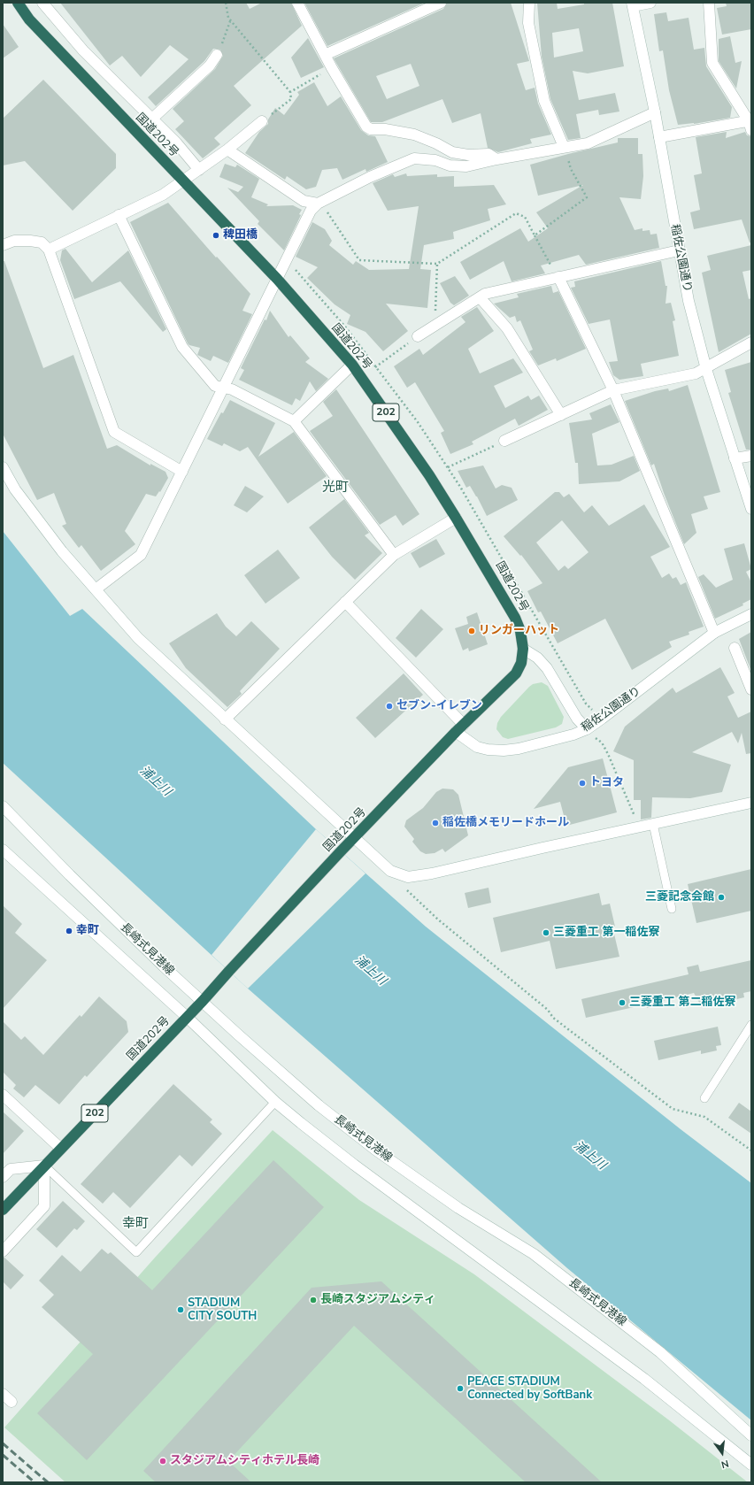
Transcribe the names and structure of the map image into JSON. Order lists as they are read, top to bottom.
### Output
{
  "streets": {
    "highway": ["国道202号", "202"],
    "street": ["稲佐公園通り", "長崎式見港線"]
  },
  "crossings": [
    ["国道202号", "稲佐公園通り"],
    ["国道202号", "長崎式見港線"]
  ],
  "districts": ["光町", "幸町"],
  "water": ["浦上川"],
  "places": [
    "稗田橋",
    "リンガーハット",
    "セブン-イレブン",
    "トヨタ",
    "稲佐橋メモリードホール",
    "三菱記念会館",
    "幸町",
    "三菱重工 第一稲佐寮",
    "三菱重工 第二稲佐寮",
    "長崎スタジアムシティ",
    "STADIUM CITY SOUTH",
    "PEACE STADIUM Connected by SoftBank",
    "スタジアムシティホテル長崎"
  ],
  "north": "bottom"
}
